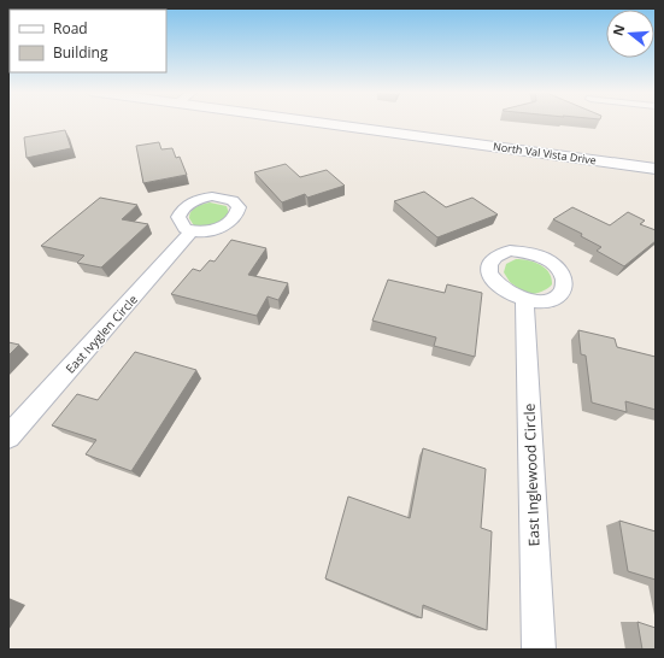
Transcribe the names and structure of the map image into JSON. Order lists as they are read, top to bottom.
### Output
{
  "streets": {
    "main road": ["North Val Vista Drive"],
    "street": ["East Ivyglen Circle", "East Inglewood Circle"]
  },
  "legend": ["Road", "Building"],
  "north": "left"
}
